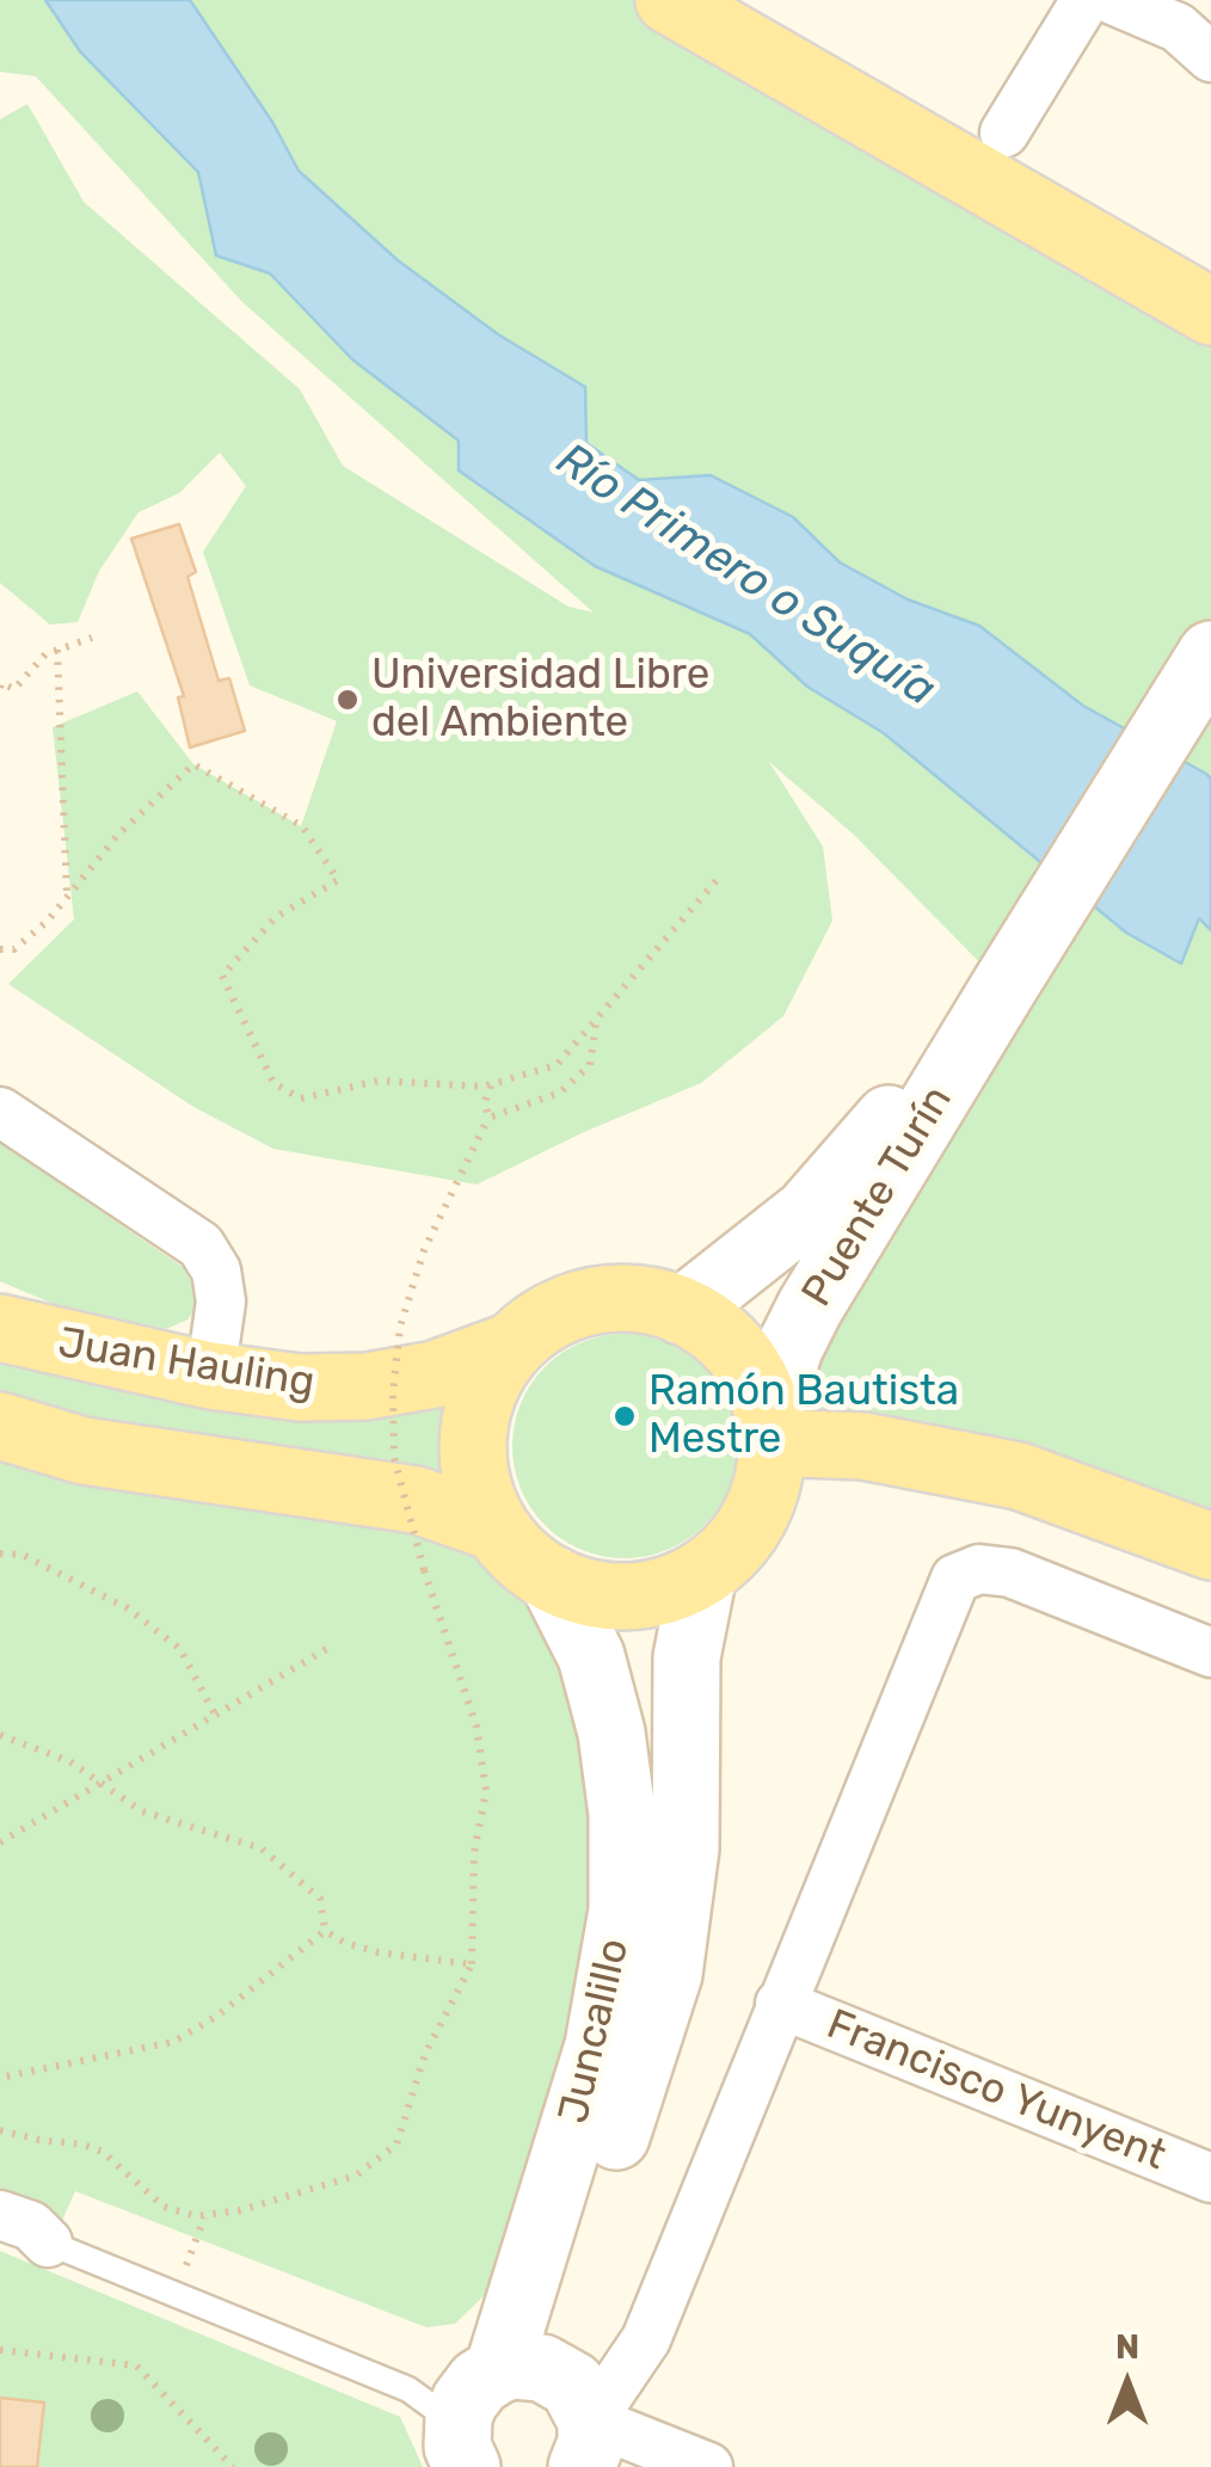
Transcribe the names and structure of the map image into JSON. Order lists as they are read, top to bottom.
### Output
{
  "streets": {
    "main road": ["Puente Turín", "Juan Hauling", "Juncalillo"],
    "street": ["Francisco Yunyent"]
  },
  "crossings": [
    ["Puente Turín", "Juan Hauling"],
    ["Puente Turín", "Juncalillo"],
    ["Juan Hauling", "Juncalillo"]
  ],
  "water": ["Río Primero o Suquía"],
  "places": ["Universidad Libre del Ambiente", "Ramón Bautista Mestre"],
  "north": "top"
}
